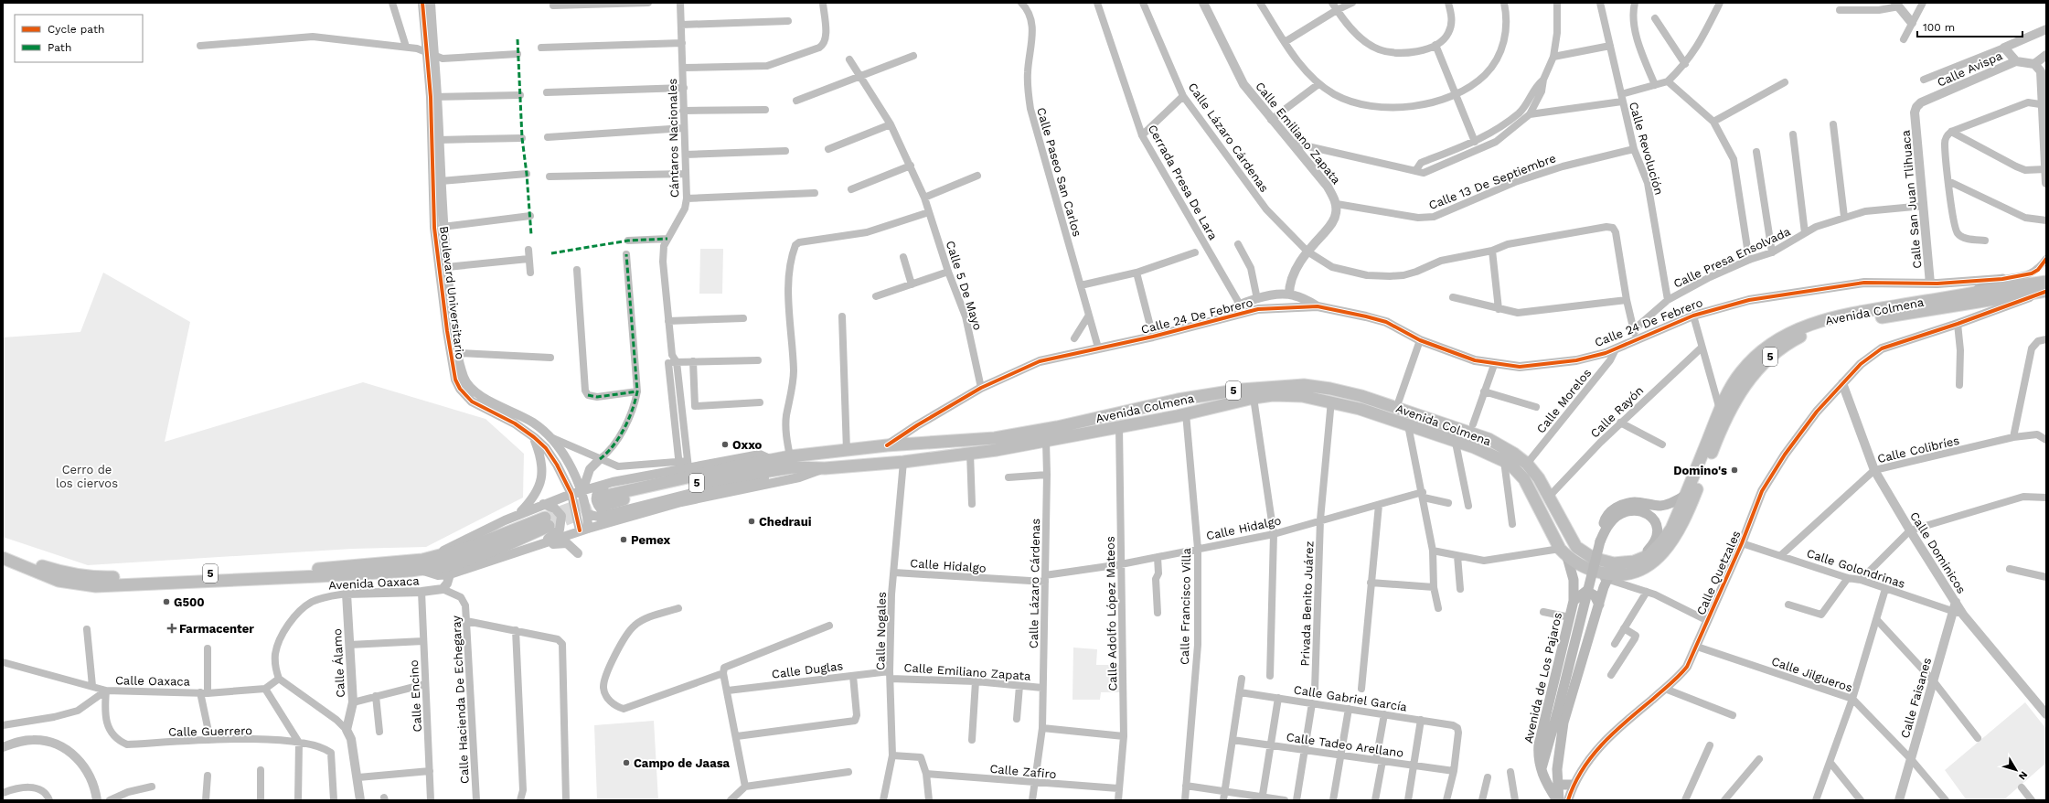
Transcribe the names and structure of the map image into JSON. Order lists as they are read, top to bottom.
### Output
{
  "streets": {
    "main road": ["Avenida Colmena", "5", "Avenida de Los Pajaros"],
    "street": [
      "Calle Avispa",
      "Calle Emiliano Zapata",
      "Calle Lázaro Cárdenas",
      "Cántaros Nacionales",
      "Calle Revolución",
      "Calle Paseo San Carlos",
      "Calle 13 De Septiembre",
      "Cerrada Presa De Lara",
      "Calle San Juan Tlihuaca",
      "Calle Presa Ensolvada",
      "Calle 5 De Mayo",
      "Boulevard Universitario",
      "Calle 24 De Febrero",
      "Calle Morelos",
      "Calle Rayón",
      "Calle Colibríes",
      "Calle Hidalgo",
      "Calle Dominicos",
      "Calle Golondrinas",
      "Calle Quetzales",
      "Avenida Oaxaca",
      "Privada Benito Juárez",
      "Calle Francisco Villa",
      "Calle Adolfo López Mateos",
      "Calle Nogales",
      "Calle Álamo",
      "Calle Duglas",
      "Calle Jilgueros",
      "Calle Oaxaca",
      "Calle Encino",
      "Calle Gabriel García",
      "Calle Faisanes",
      "Calle Hacienda De Echegaray",
      "Calle Guerrero",
      "Calle Tadeo Arellano",
      "Calle Zafiro"
    ]
  },
  "crossings": [
    ["Calle Avispa", "Calle San Juan Tlihuaca"],
    ["Calle Emiliano Zapata", "Calle Lázaro Cárdenas"],
    ["Calle Emiliano Zapata", "Calle 13 De Septiembre"],
    ["Calle Emiliano Zapata", "Calle Nogales"],
    ["Calle Emiliano Zapata", "Calle Duglas"],
    ["Calle Lázaro Cárdenas", "5"],
    ["Calle Lázaro Cárdenas", "Calle Hidalgo"],
    ["Calle Lázaro Cárdenas", "Calle Zafiro"],
    ["Calle Revolución", "Calle 13 De Septiembre"],
    ["Calle Revolución", "Calle Presa Ensolvada"],
    ["Calle Paseo San Carlos", "Calle 24 De Febrero"],
    ["Calle San Juan Tlihuaca", "Calle Presa Ensolvada"],
    ["Calle San Juan Tlihuaca", "Calle 24 De Febrero"],
    ["Calle 5 De Mayo", "Calle 24 De Febrero"],
    ["Avenida Colmena", "Calle 24 De Febrero"],
    ["Avenida Colmena", "5"],
    ["Avenida Colmena", "Calle Morelos"],
    ["Avenida Colmena", "Calle Rayón"],
    ["Avenida Colmena", "Calle Quetzales"],
    ["Avenida Colmena", "Privada Benito Juárez"],
    ["Avenida Colmena", "Calle Francisco Villa"],
    ["Avenida Colmena", "Calle Adolfo López Mateos"],
    ["Avenida Colmena", "Avenida de Los Pajaros"],
    ["Calle 24 De Febrero", "Calle Morelos"],
    ["5", "Calle Adolfo López Mateos"],
    ["5", "Calle Nogales"],
    ["Calle Colibríes", "Calle Dominicos"],
    ["Calle Colibríes", "Calle Golondrinas"],
    ["Calle Hidalgo", "Privada Benito Juárez"],
    ["Calle Hidalgo", "Calle Francisco Villa"],
    ["Calle Hidalgo", "Calle Adolfo López Mateos"],
    ["Calle Hidalgo", "Calle Nogales"],
    ["Calle Dominicos", "Calle Golondrinas"],
    ["Calle Dominicos", "Calle Quetzales"],
    ["Calle Dominicos", "Calle Faisanes"],
    ["Calle Golondrinas", "Calle Quetzales"],
    ["Calle Golondrinas", "Calle Faisanes"],
    ["Calle Quetzales", "Calle Jilgueros"],
    ["Avenida Oaxaca", "Calle Álamo"],
    ["Avenida Oaxaca", "Calle Encino"],
    ["Avenida Oaxaca", "Calle Hacienda De Echegaray"],
    ["Calle Adolfo López Mateos", "Calle Zafiro"],
    ["Calle Nogales", "Calle Duglas"],
    ["Calle Jilgueros", "Calle Faisanes"],
    ["Calle Oaxaca", "Calle Guerrero"],
    ["Calle Gabriel García", "Calle Tadeo Arellano"]
  ],
  "parks": ["Cerro de los ciervos"],
  "places": {
    "other": [
      "Oxxo",
      "Domino's",
      "Chedraui",
      "Pemex",
      "G500",
      "Campo de Jaasa"
    ],
    "health": ["Farmacenter"]
  },
  "legend": ["Cycle path", "Path"],
  "scale_bar": "100 m",
  "north": "bottom right"
}
